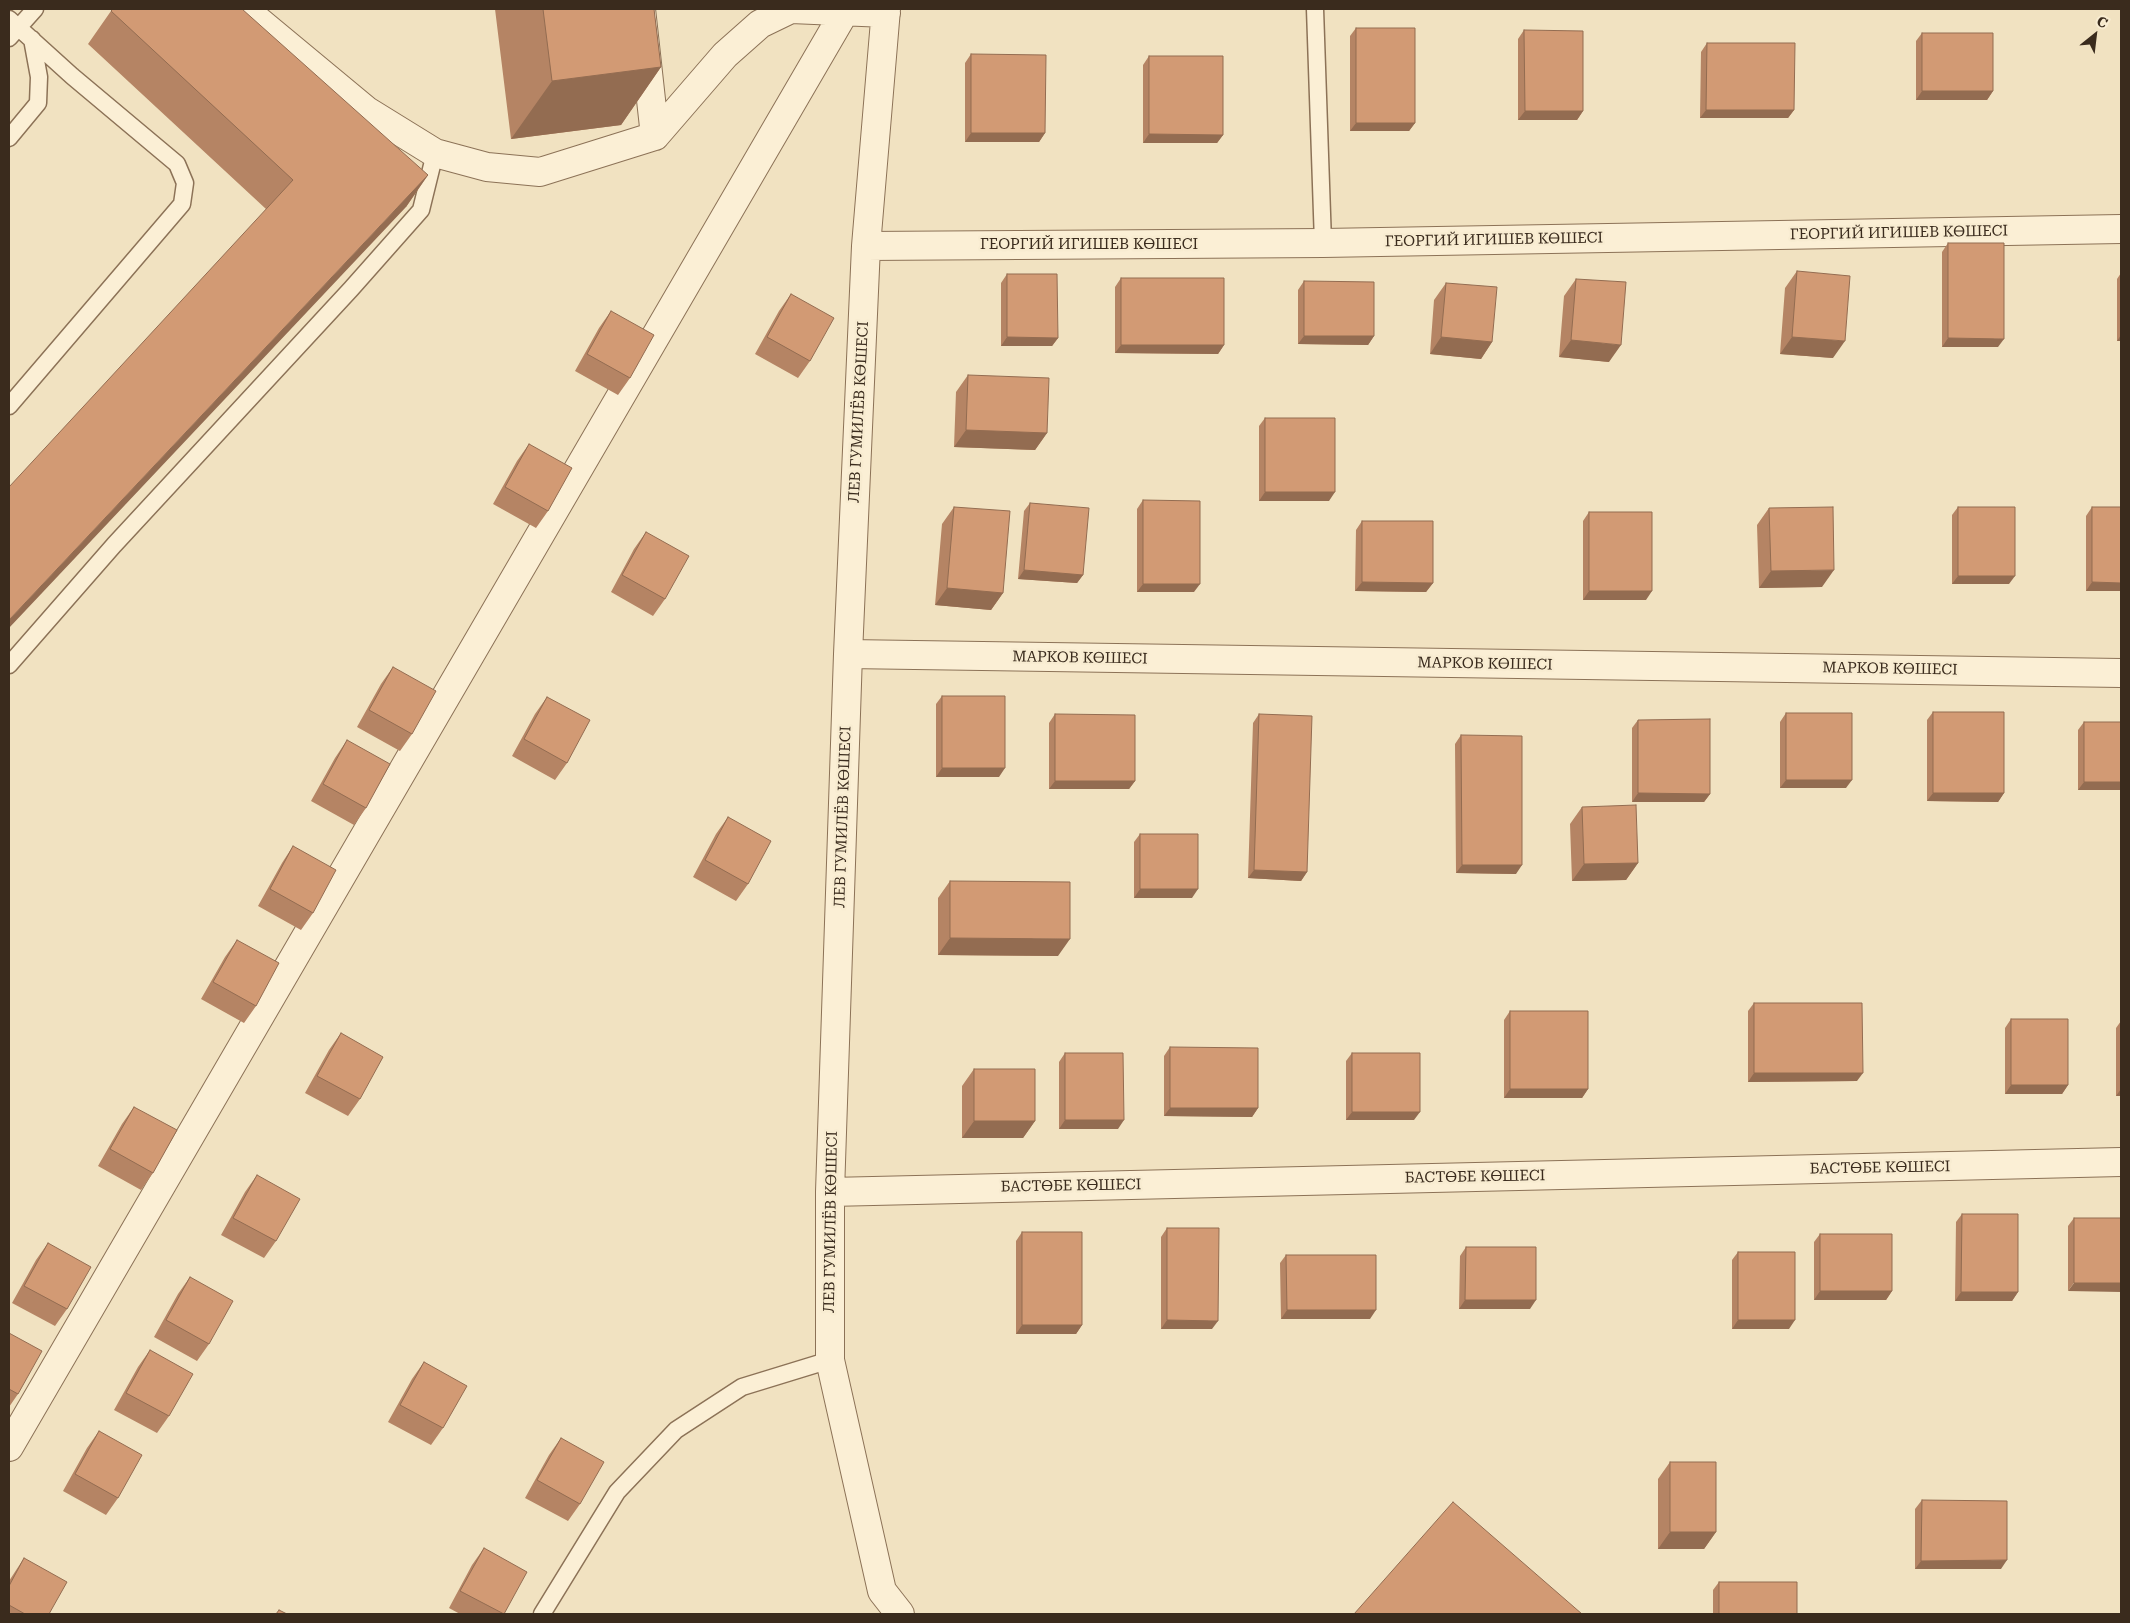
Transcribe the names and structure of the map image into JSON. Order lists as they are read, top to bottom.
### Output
{
  "streets": {
    "street": [
      "ГЕОРГИЙ ИГИШЕВ КӨШЕСІ",
      "ЛЕВ ГУМИЛЁВ КӨШЕСІ",
      "МАРКОВ КӨШЕСІ",
      "БАСТӨБЕ КӨШЕСІ"
    ]
  },
  "crossings": [
    ["ГЕОРГИЙ ИГИШЕВ КӨШЕСІ", "ЛЕВ ГУМИЛЁВ КӨШЕСІ"],
    ["ЛЕВ ГУМИЛЁВ КӨШЕСІ", "МАРКОВ КӨШЕСІ"],
    ["ЛЕВ ГУМИЛЁВ КӨШЕСІ", "БАСТӨБЕ КӨШЕСІ"]
  ],
  "north": "top right"
}
